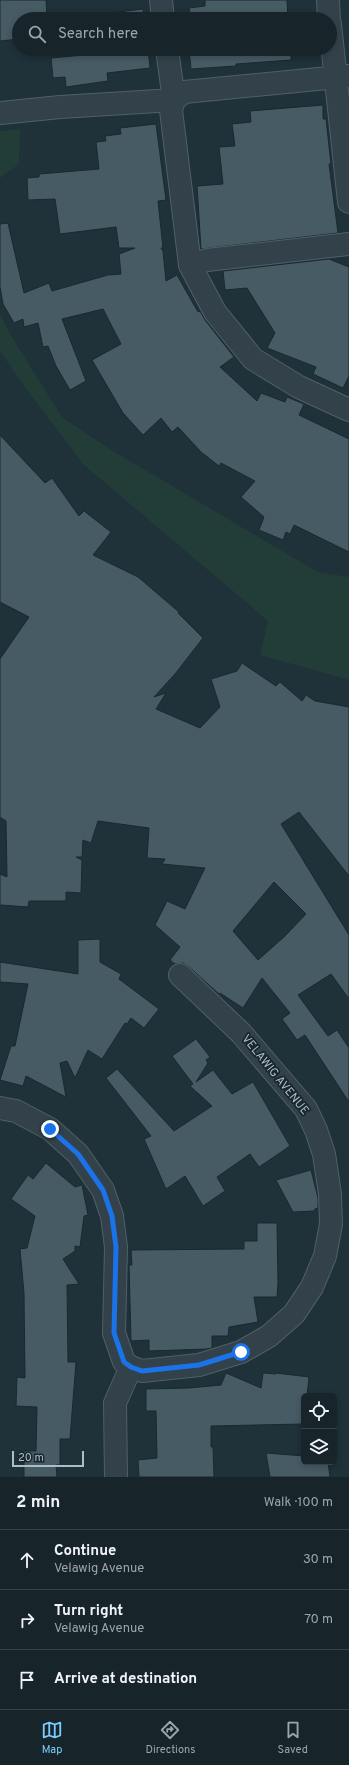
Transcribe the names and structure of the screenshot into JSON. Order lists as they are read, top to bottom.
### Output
{
  "streets": {
    "street": ["VELAWIG AVENUE"]
  },
  "scale_bar": "20 m",
  "page": {
    "search": "Search here",
    "scale": "20 m",
    "heading": ["2 min", "Walk · 100 m"],
    "list": [
      ["Continue", "Velawig Avenue", "30 m"],
      ["Turn right", "Velawig Avenue", "70 m"],
      "Arrive at destination"
    ],
    "nav": ["Map", "Directions", "Saved"]
  }
}
